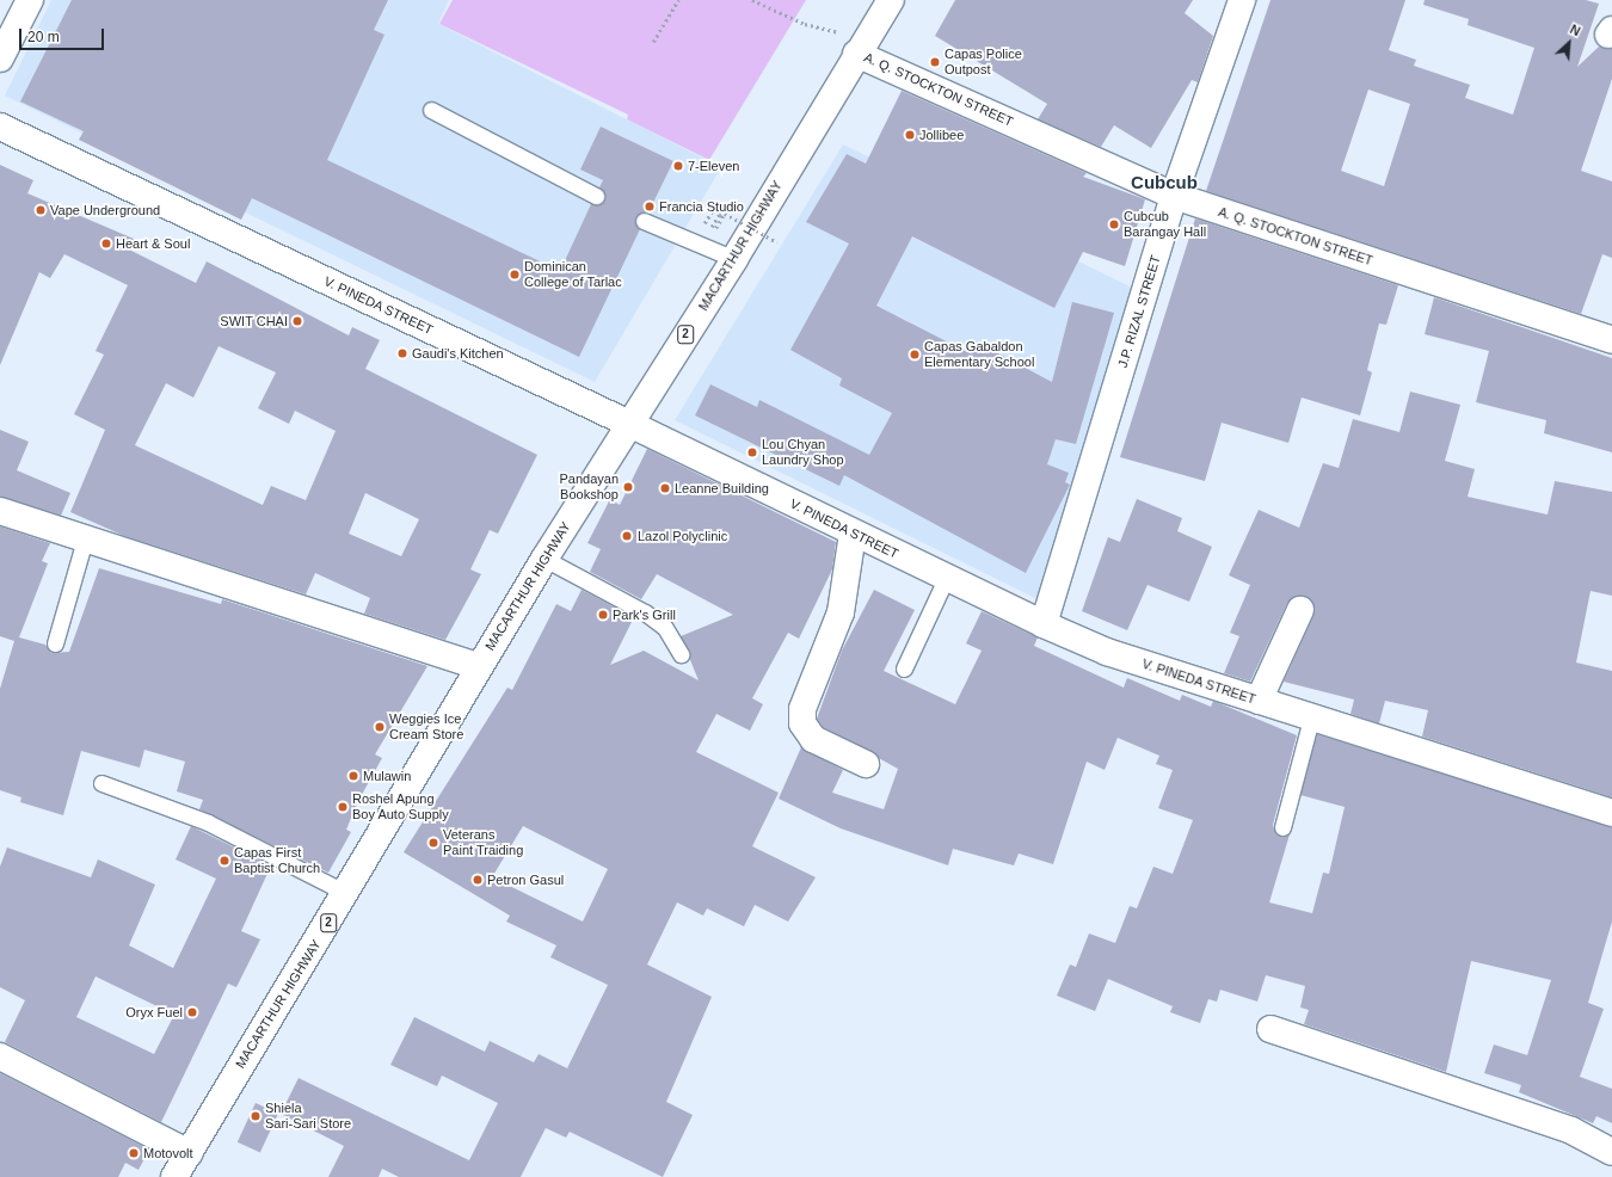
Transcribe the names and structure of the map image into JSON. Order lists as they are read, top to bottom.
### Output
{
  "streets": {
    "main road": [
      "A. Q. STOCKTON STREET",
      "MACARTHUR HIGHWAY",
      "V. PINEDA STREET",
      "J.P. RIZAL STREET",
      "2"
    ]
  },
  "crossings": [
    ["A. Q. STOCKTON STREET", "MACARTHUR HIGHWAY"],
    ["A. Q. STOCKTON STREET", "J.P. RIZAL STREET"],
    ["MACARTHUR HIGHWAY", "V. PINEDA STREET"],
    ["V. PINEDA STREET", "J.P. RIZAL STREET"]
  ],
  "districts": ["Cubcub"],
  "places": [
    "Capas Police Outpost",
    "Jollibee",
    "7-Eleven",
    "Francia Studio",
    "Vape Underground",
    "Cubcub Barangay Hall",
    "Heart & Soul",
    "Dominican College of Tarlac",
    "SWIT CHAI",
    "Gaudi's Kitchen",
    "Capas Gabaldon Elementary School",
    "Lou Chyan Laundry Shop",
    "Pandayan Bookshop",
    "Leanne Building",
    "Lazol Polyclinic",
    "Park's Grill",
    "Weggies Ice Cream Store",
    "Mulawin",
    "Roshel Apung Boy Auto Supply",
    "Veterans Paint Traiding",
    "Capas First Baptist Church",
    "Petron Gasul",
    "Oryx Fuel",
    "Shiela Sari-Sari Store",
    "Motovolt"
  ],
  "scale_bar": "20 m",
  "north": "top right"
}
